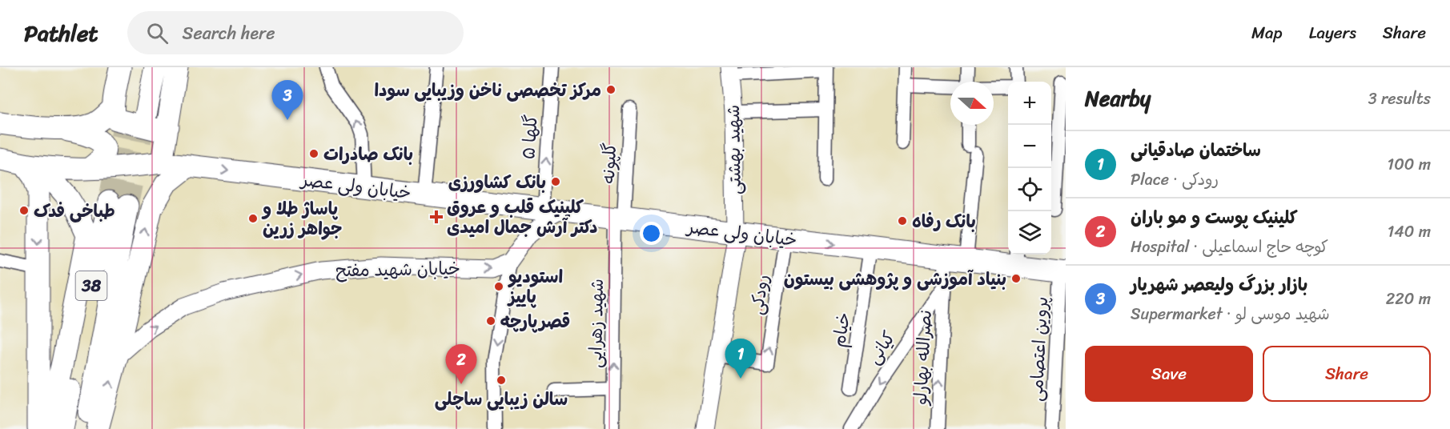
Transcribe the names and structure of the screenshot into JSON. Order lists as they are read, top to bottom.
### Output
{
  "streets": {
    "main road": ["خیابان ولی عصر", "38"],
    "street": [
      "گلها ۵",
      "شهید بهشتی",
      "گلپونه",
      "خیابان شهید مفتح",
      "رودکی",
      "شهید زهرایی",
      "خیام",
      "کیانی",
      "پروین اعتصامی",
      "نصرالله بهارلو"
    ]
  },
  "crossings": [
    ["گلها ۵", "خیابان ولی عصر"],
    ["شهید بهشتی", "خیابان ولی عصر"],
    ["شهید بهشتی", "رودکی"],
    ["گلپونه", "خیابان ولی عصر"],
    ["گلپونه", "شهید زهرایی"],
    ["خیابان ولی عصر", "رودکی"],
    ["خیابان ولی عصر", "شهید زهرایی"],
    ["خیابان ولی عصر", "خیام"],
    ["خیابان ولی عصر", "پروین اعتصامی"],
    ["خیابان ولی عصر", "نصرالله بهارلو"],
    ["کیانی", "نصرالله بهارلو"]
  ],
  "one_way": [
    "گلها ۵",
    "خیابان شهید مفتح",
    "کیانی",
    "نصرالله بهارلو"
  ],
  "places": {
    "other": [
      "مرکز تخصصی ناخن وزیبایی سودا",
      "بانک صادرات",
      "بانک کشاورزی",
      "طباخی فدک",
      "پاساژ طلا و جواهر زرین",
      "بانک رفاه",
      "بنیاد آموزشی و پژوهشی بیستون",
      "استودیو پاییز",
      "قصرپارچه",
      "سالن زیبایی ساچلی"
    ],
    "health": ["کلینیک قلب و عروق دکتر آرش جمال امیدی"]
  },
  "north": "right",
  "page": {
    "header": "Pathlet",
    "search": "Search here",
    "nav": ["Map", "Layers", "Share"],
    "heading": ["Nearby", "3 results"],
    "pins": ["3", "1", "2"],
    "map_buttons": ["+", "−"],
    "list": [
      {
        "mark": "1",
        "name": "ساختمان صادقیانی",
        "note": "Place · رودکی",
        "value": "100 m"
      },
      {
        "mark": "2",
        "name": "کلینیک پوست و مو باران",
        "note": "Hospital · کوچه حاج اسماعیلی",
        "value": "140 m"
      },
      {
        "mark": "3",
        "name": "بازار بزرگ ولیعصر شهریار",
        "note": "Supermarket · شهید موسی لو",
        "value": "220 m"
      }
    ],
    "buttons": ["Save", "Share"]
  }
}
